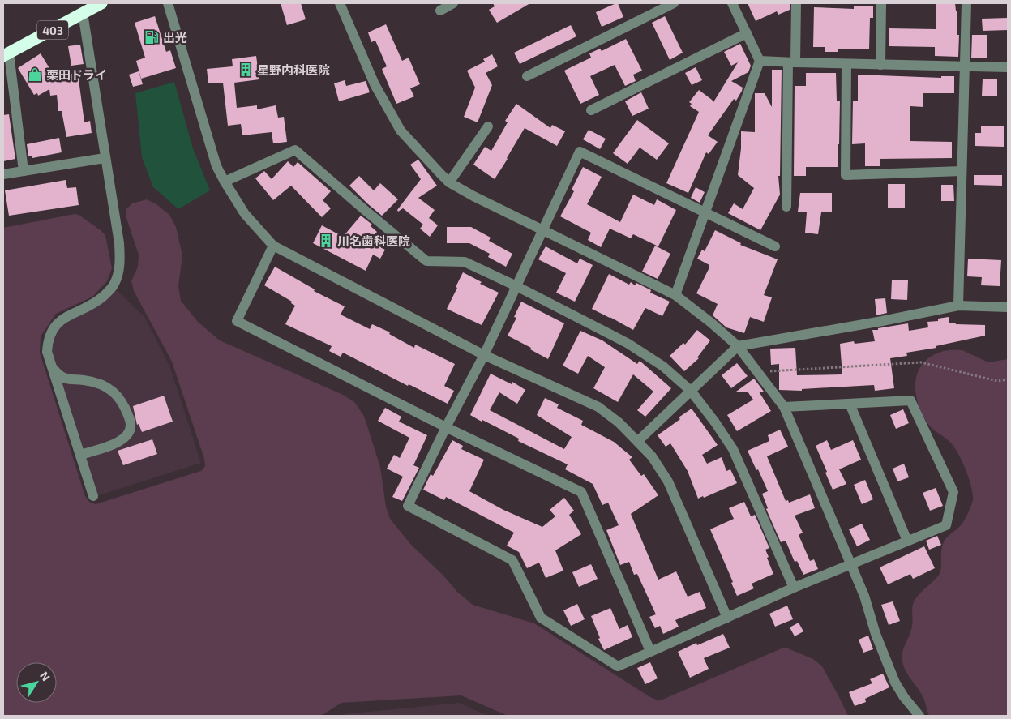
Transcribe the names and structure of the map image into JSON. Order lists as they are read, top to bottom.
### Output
{
  "streets": {
    "highway": ["403"]
  },
  "places": {
    "fuel station": ["出光"],
    "building": ["星野内科医院", "川名歯科医院"],
    "shop": ["栗田ドライ"]
  },
  "north": "top right"
}
